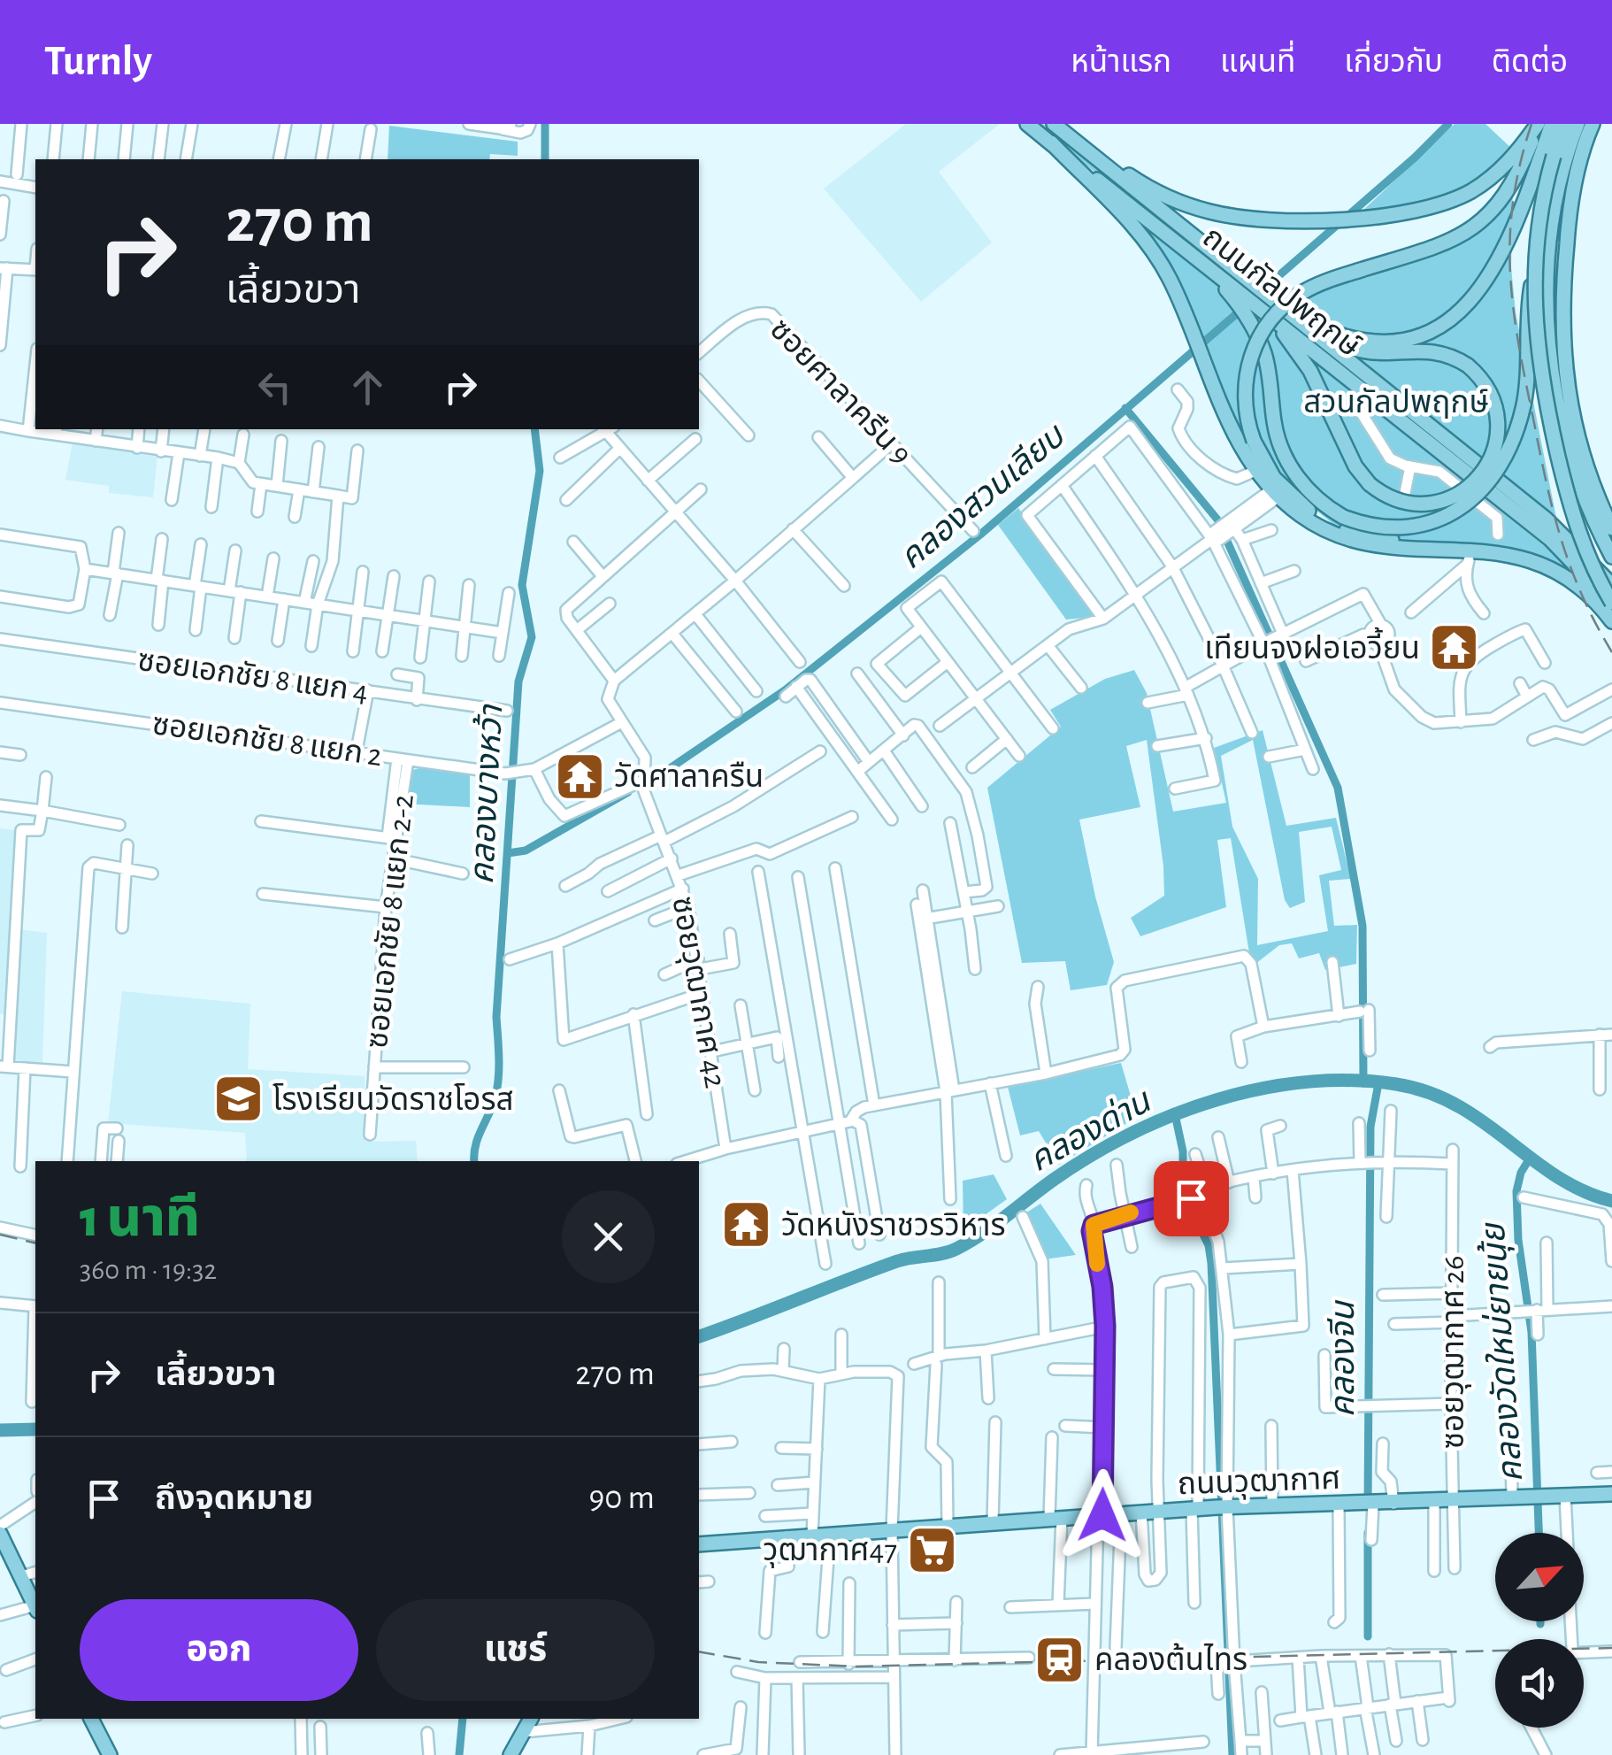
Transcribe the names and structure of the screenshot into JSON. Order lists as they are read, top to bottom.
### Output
{
  "streets": {
    "main road": ["ถนนกัลปพฤกษ์", "ถนนวุฒากาศ"],
    "street": [
      "ซอยศาลาครืน 9",
      "ซอยเอกชัย 8 แยก 4",
      "ซอยเอกชัย 8 แยก 2",
      "ซอยเอกชัย 8 แยก 2-2",
      "ซอยวุฒากาศ 42",
      "ซอยวุฒากาศ 26"
    ]
  },
  "crossings": [
    ["ซอยเอกชัย 8 แยก 2", "ซอยเอกชัย 8 แยก 2-2"],
    ["ซอยเอกชัย 8 แยก 2", "ซอยวุฒากาศ 42"],
    ["ซอยวุฒากาศ 26", "ถนนวุฒากาศ"]
  ],
  "water": [
    "คลองสวนเลียบ",
    "คลองบางหว้า",
    "คลองด่าน",
    "คลองวัดใหม่ยายนุ้ย",
    "คลองจีน"
  ],
  "parks": ["สวนกัลปพฤกษ์"],
  "places": {
    "temple": ["เทียนจงฝอเอวี้ยน", "วัดศาลาครืน", "วัดหนังราชวรวิหาร"],
    "school or university": ["โรงเรียนวัดราชโอรส"],
    "supermarket": ["วุฒากาศ47"],
    "station": ["คลองต้นไทร"]
  },
  "north": "top right",
  "page": {
    "header": "Turnly",
    "nav": [
      "หน้าแรก",
      "แผนที่",
      "เกี่ยวกับ",
      "ติดต่อ"
    ],
    "turn": ["270 m", "เลี้ยวขวา"],
    "heading": ["1 นาที", "360 m · 19:32"],
    "list": [
      {
        "name": "เลี้ยวขวา",
        "value": "270 m"
      },
      {
        "name": "ถึงจุดหมาย",
        "value": "90 m"
      }
    ],
    "buttons": ["ออก", "แชร์"]
  }
}
